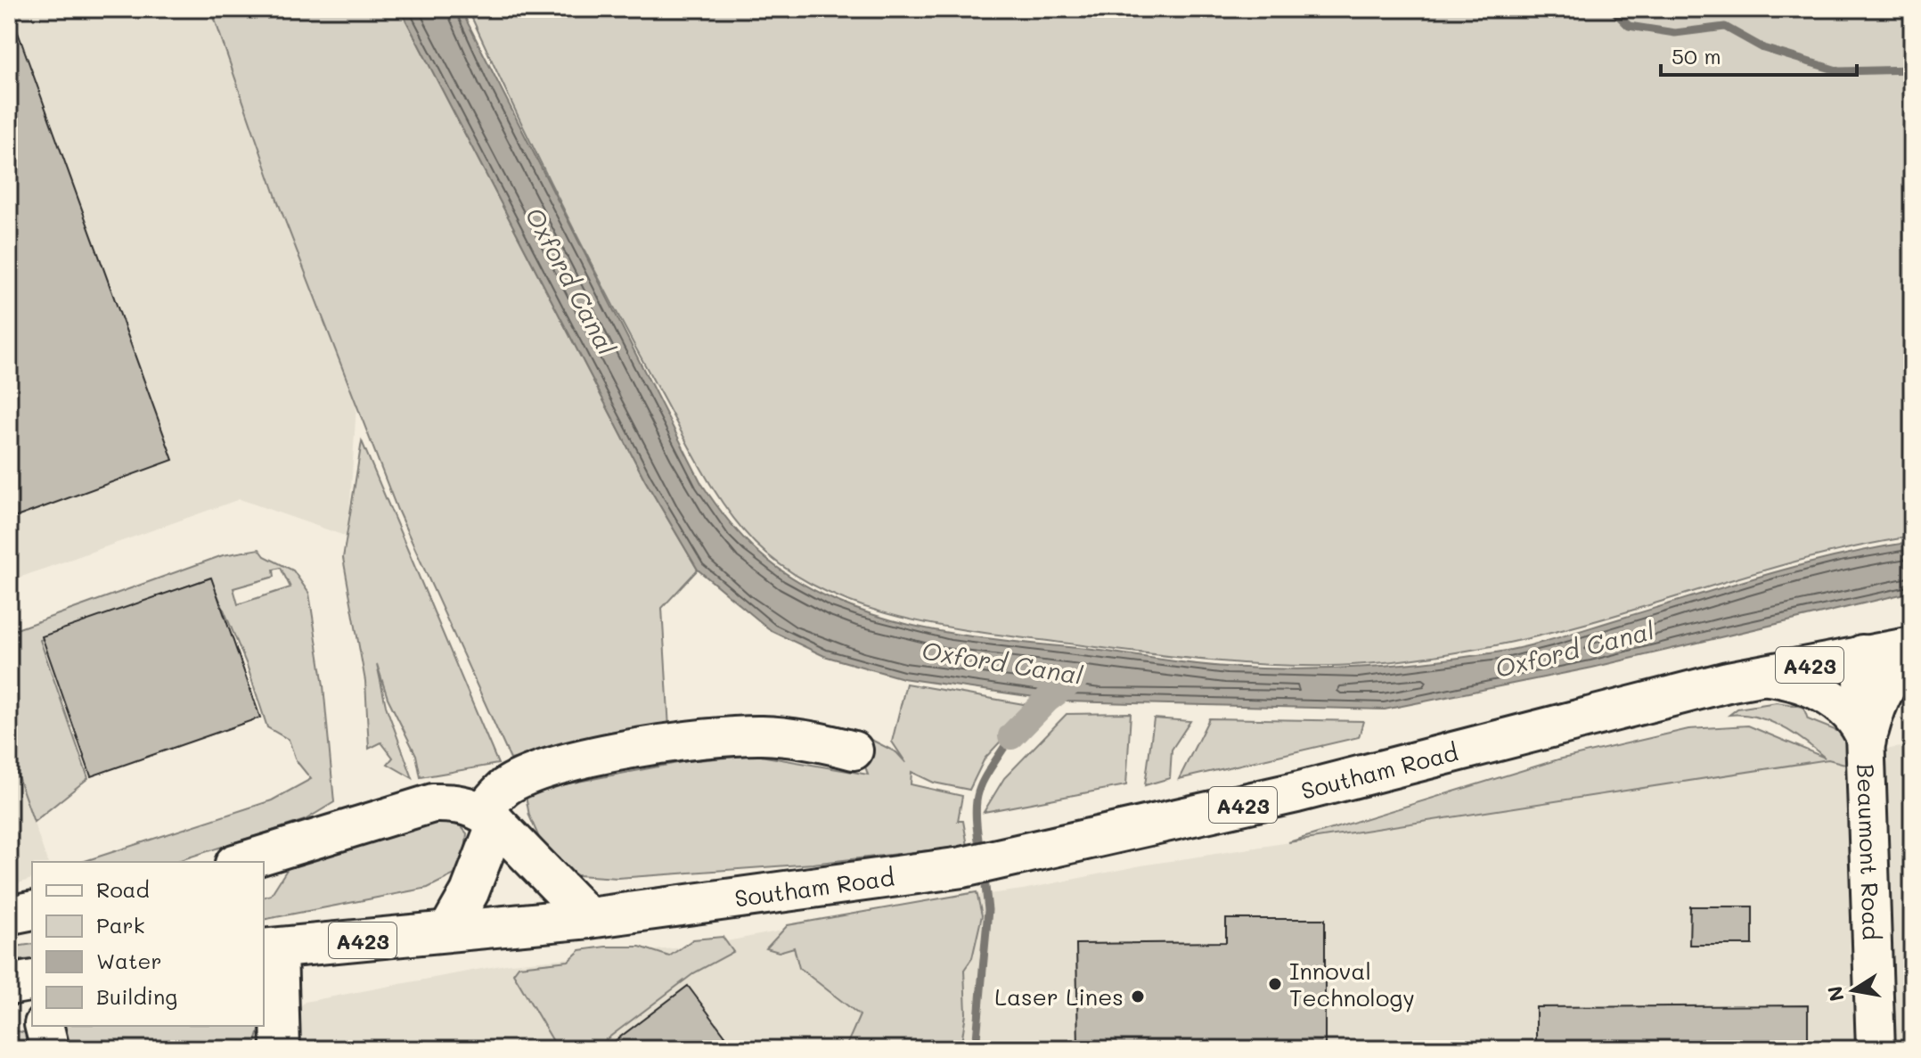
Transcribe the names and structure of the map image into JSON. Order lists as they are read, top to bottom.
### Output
{
  "streets": {
    "highway": ["A423", "Southam Road"],
    "street": ["Beaumont Road"]
  },
  "crossings": [
    ["Southam Road", "Beaumont Road"]
  ],
  "water": ["Oxford Canal"],
  "places": ["Innoval Technology", "Laser Lines"],
  "legend": [
    "Road",
    "Park",
    "Water",
    "Building"
  ],
  "scale_bar": "50 m",
  "north": "left"
}
